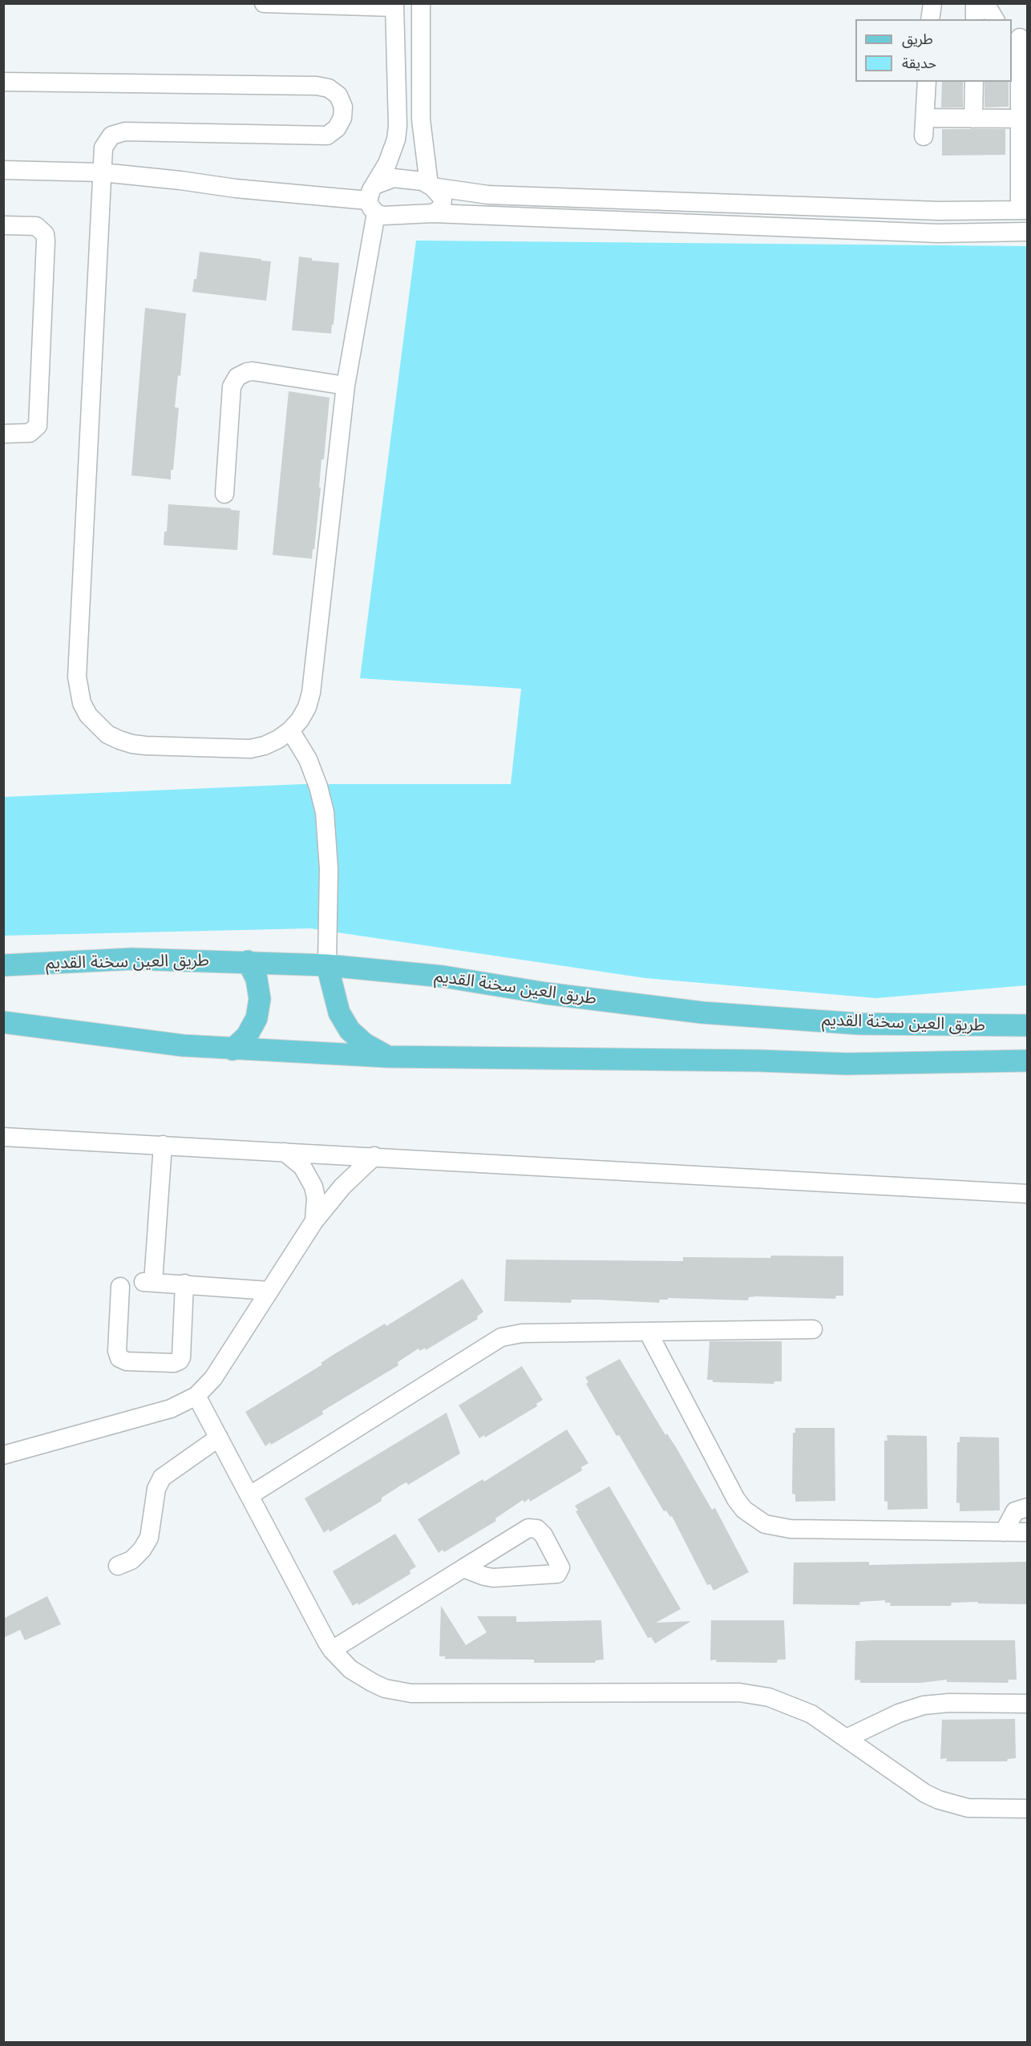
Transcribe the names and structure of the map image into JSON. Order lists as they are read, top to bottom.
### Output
{
  "streets": {
    "main road": ["طريق العين سخنة القديم"]
  },
  "legend": ["طريق", "حديقة"]
}
